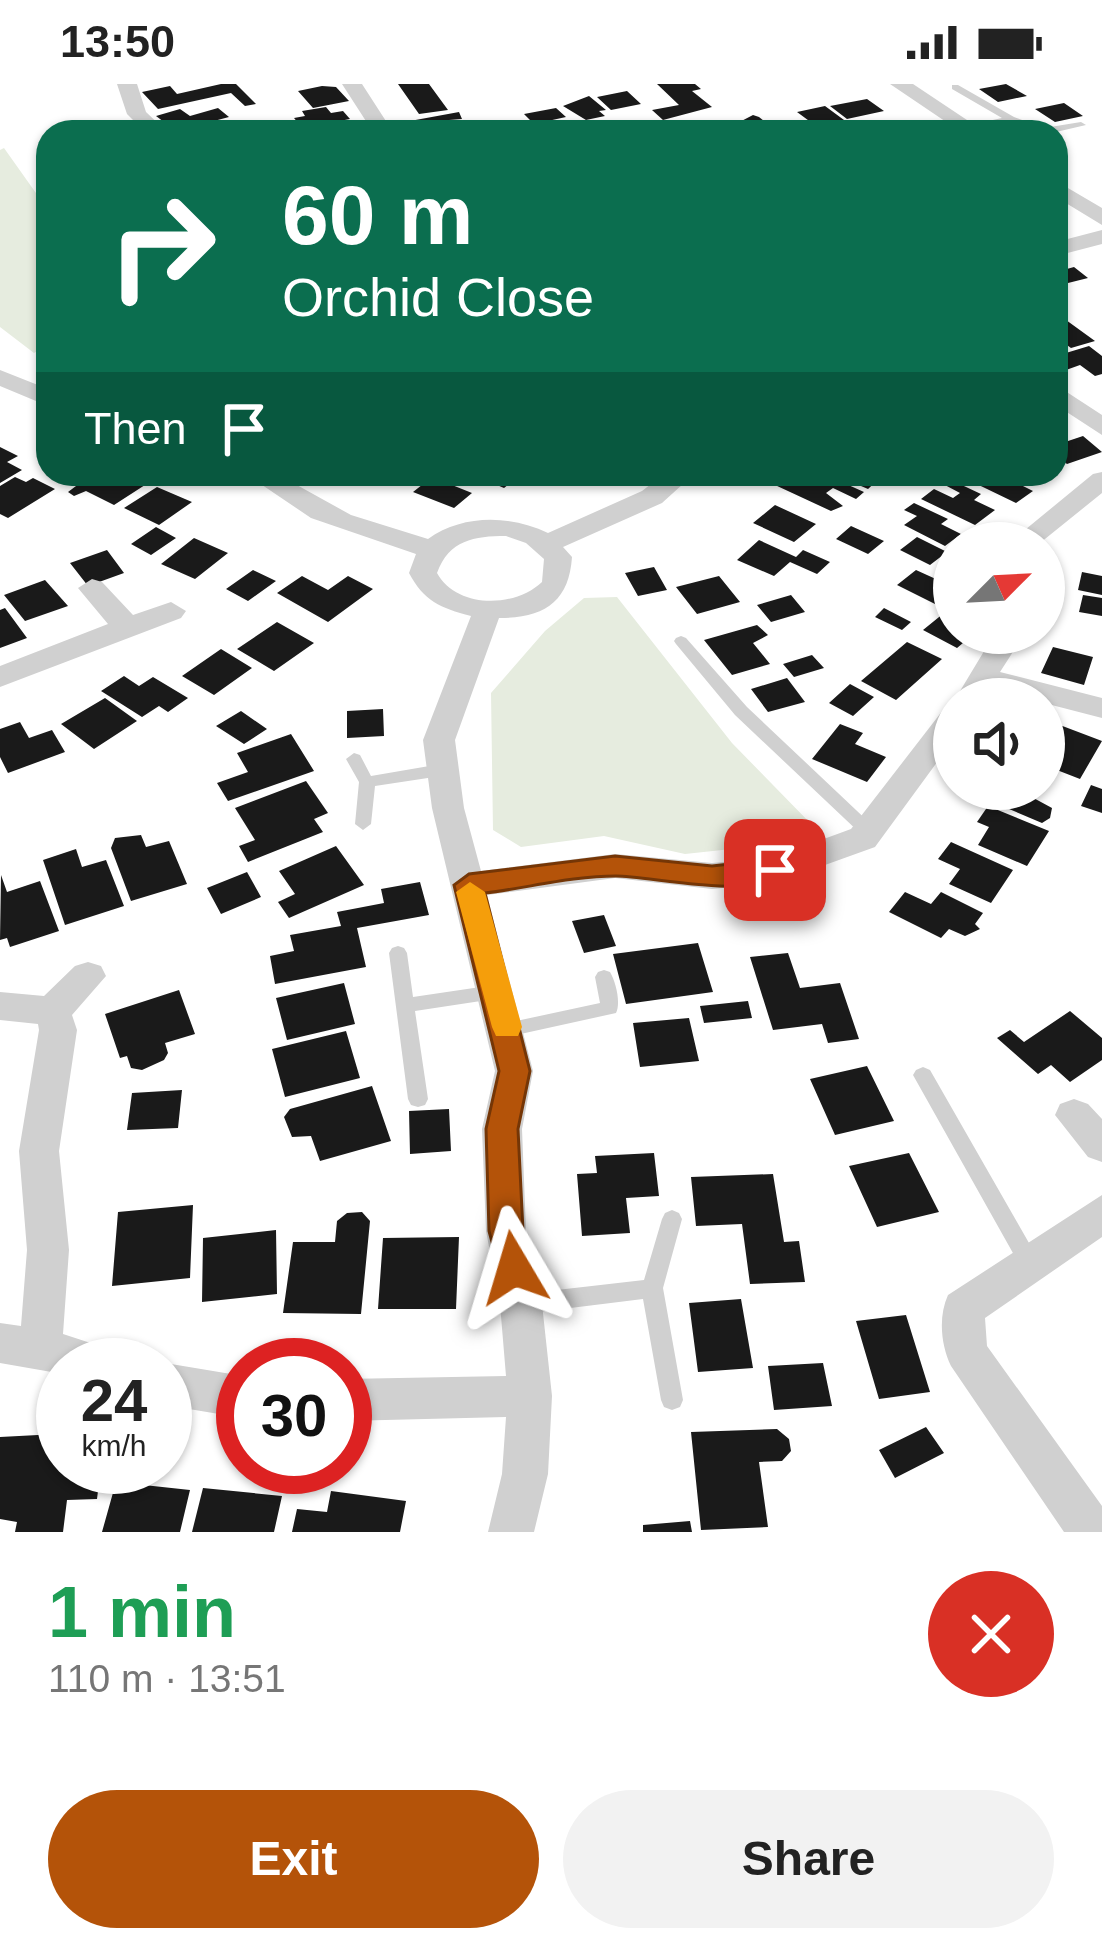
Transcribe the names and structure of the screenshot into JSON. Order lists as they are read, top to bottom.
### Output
{
  "north": "top right",
  "page": {
    "status": "13:50",
    "turn": ["60 m", "Orchid Close"],
    "then": "Then",
    "speed": "24 km/h",
    "limit": "30",
    "heading": ["1 min", "110 m · 13:51"],
    "buttons": ["Exit", "Share"]
  }
}
